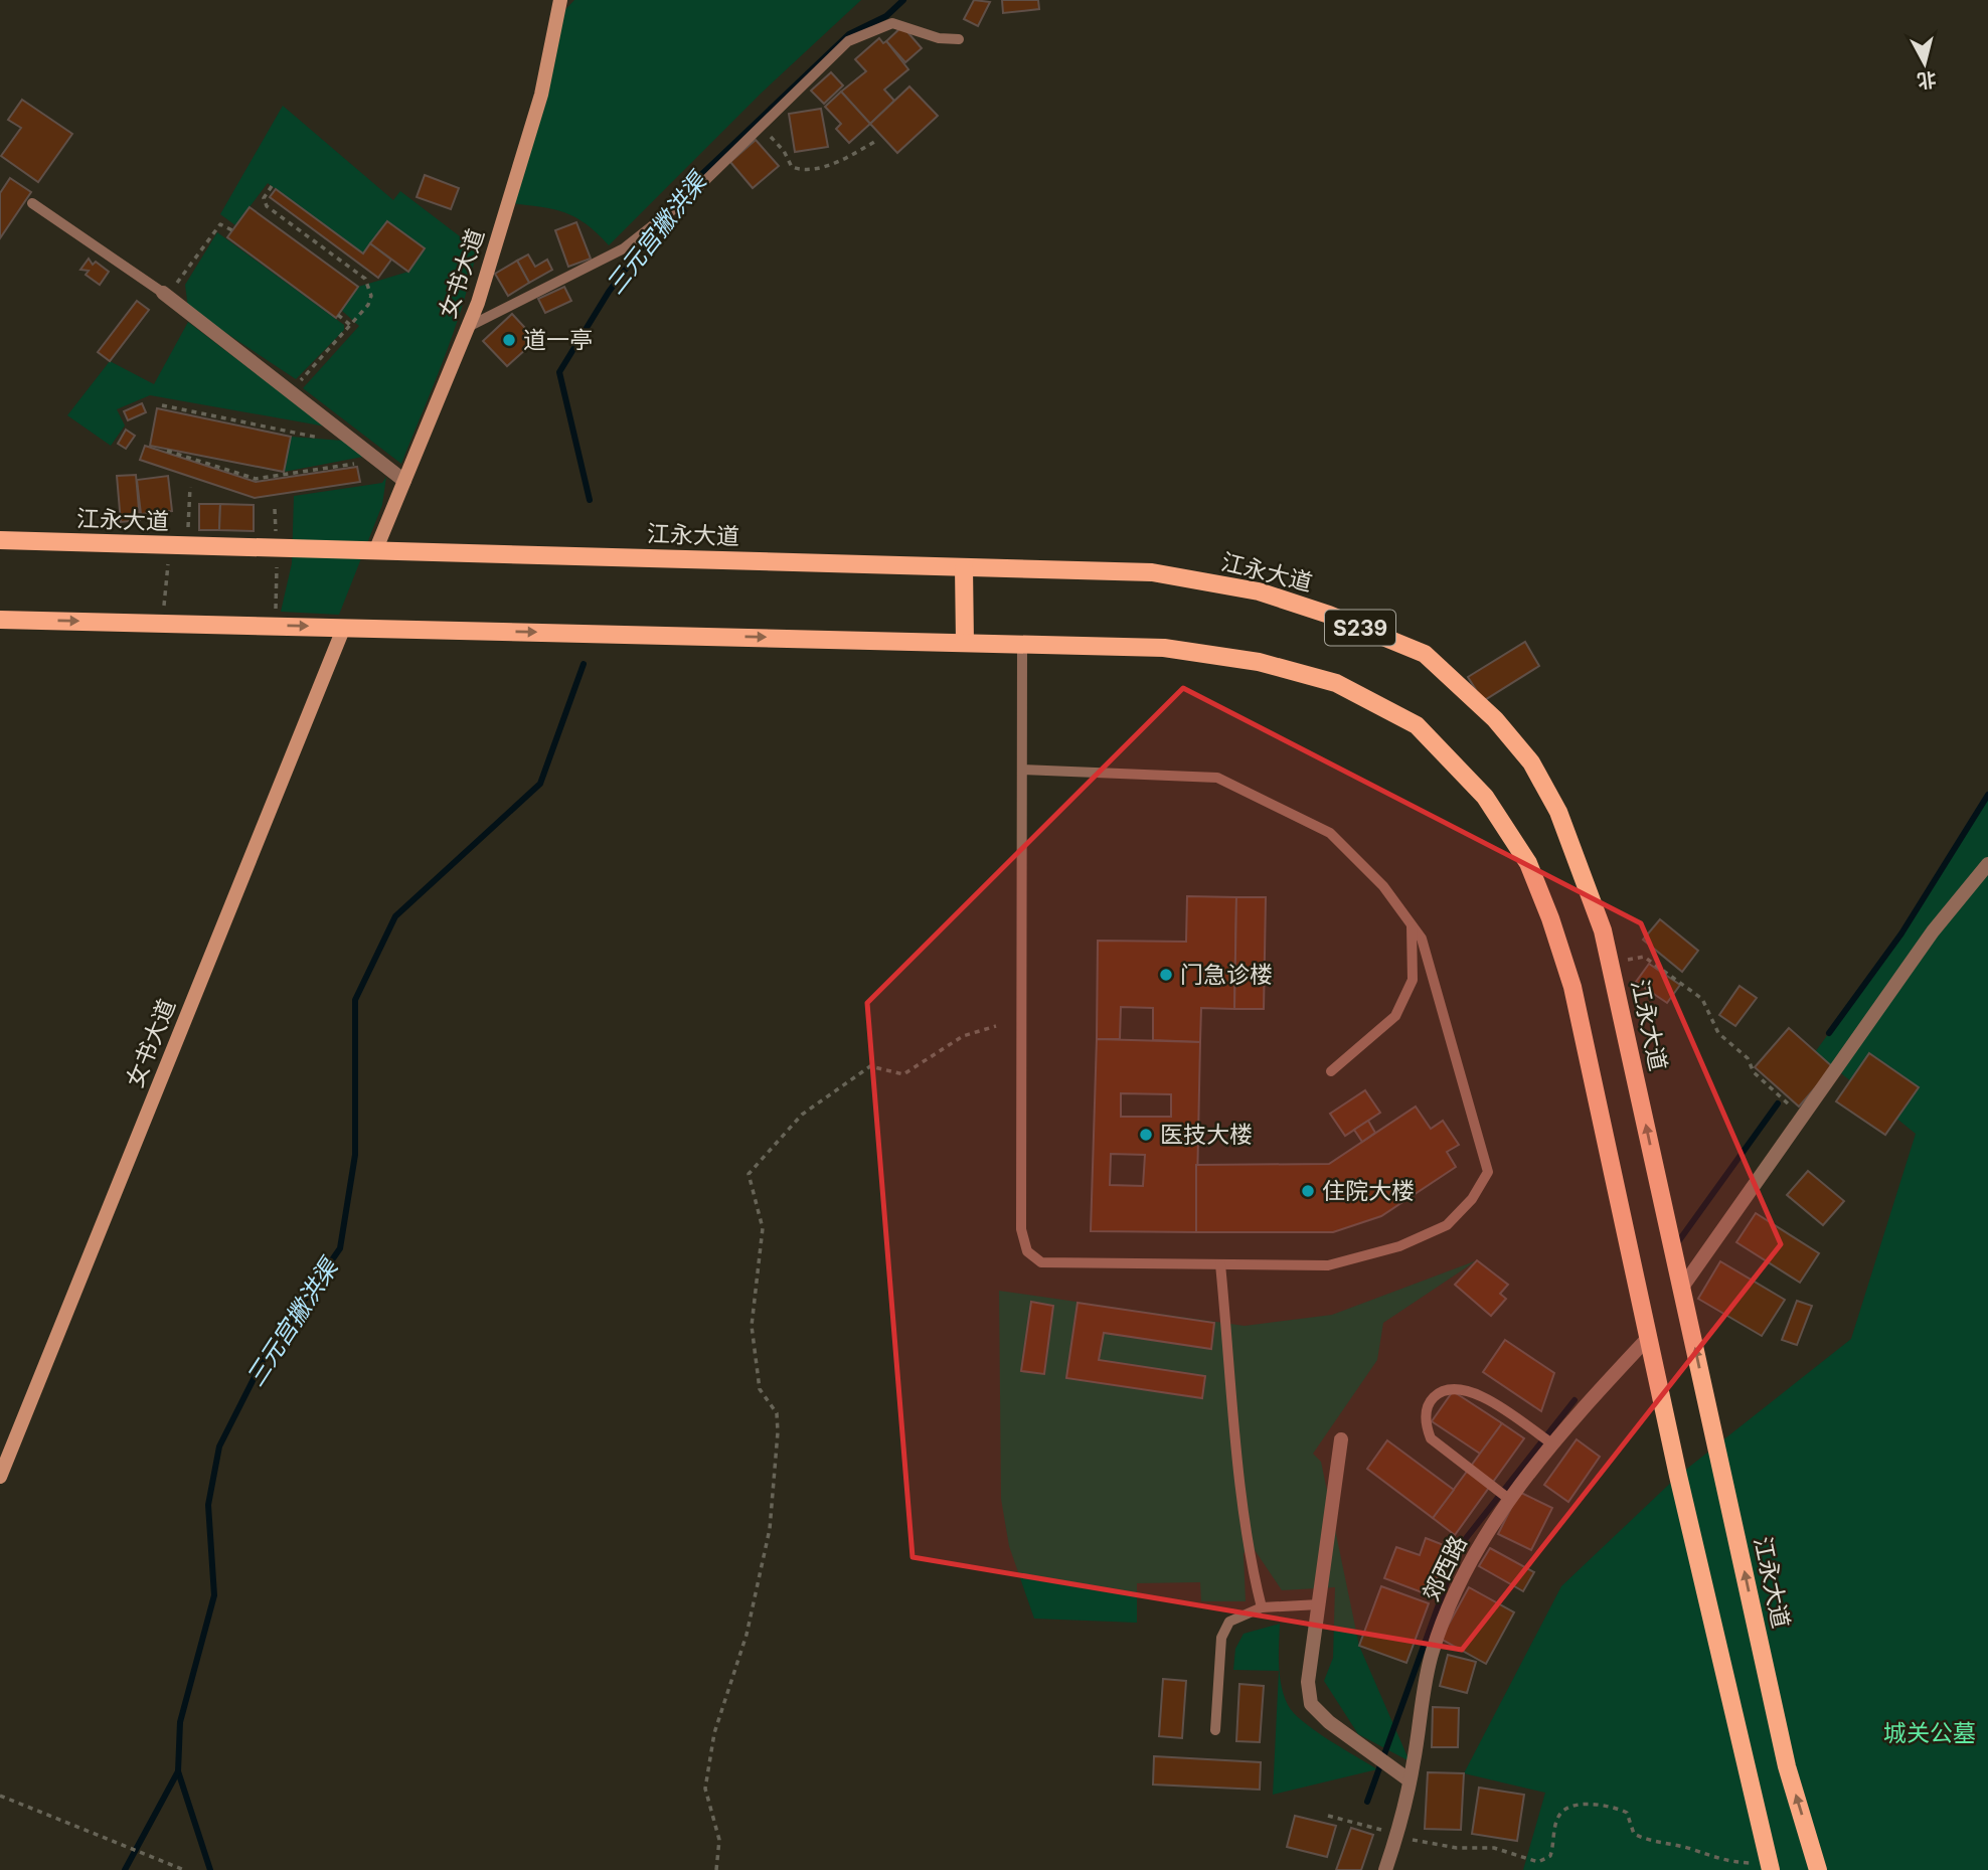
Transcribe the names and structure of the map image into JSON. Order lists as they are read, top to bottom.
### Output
{
  "streets": {
    "main road": ["女书大道", "江永大道", "S239"],
    "street": ["郊西路"]
  },
  "crossings": [
    ["女书大道", "江永大道"],
    ["女书大道", "S239"],
    ["S239", "郊西路"]
  ],
  "water": ["三元宫撇洪渠"],
  "parks": ["城关公墓"],
  "places": [
    "道一亭",
    "门急诊楼",
    "医技大楼",
    "住院大楼"
  ],
  "north": "bottom"
}
